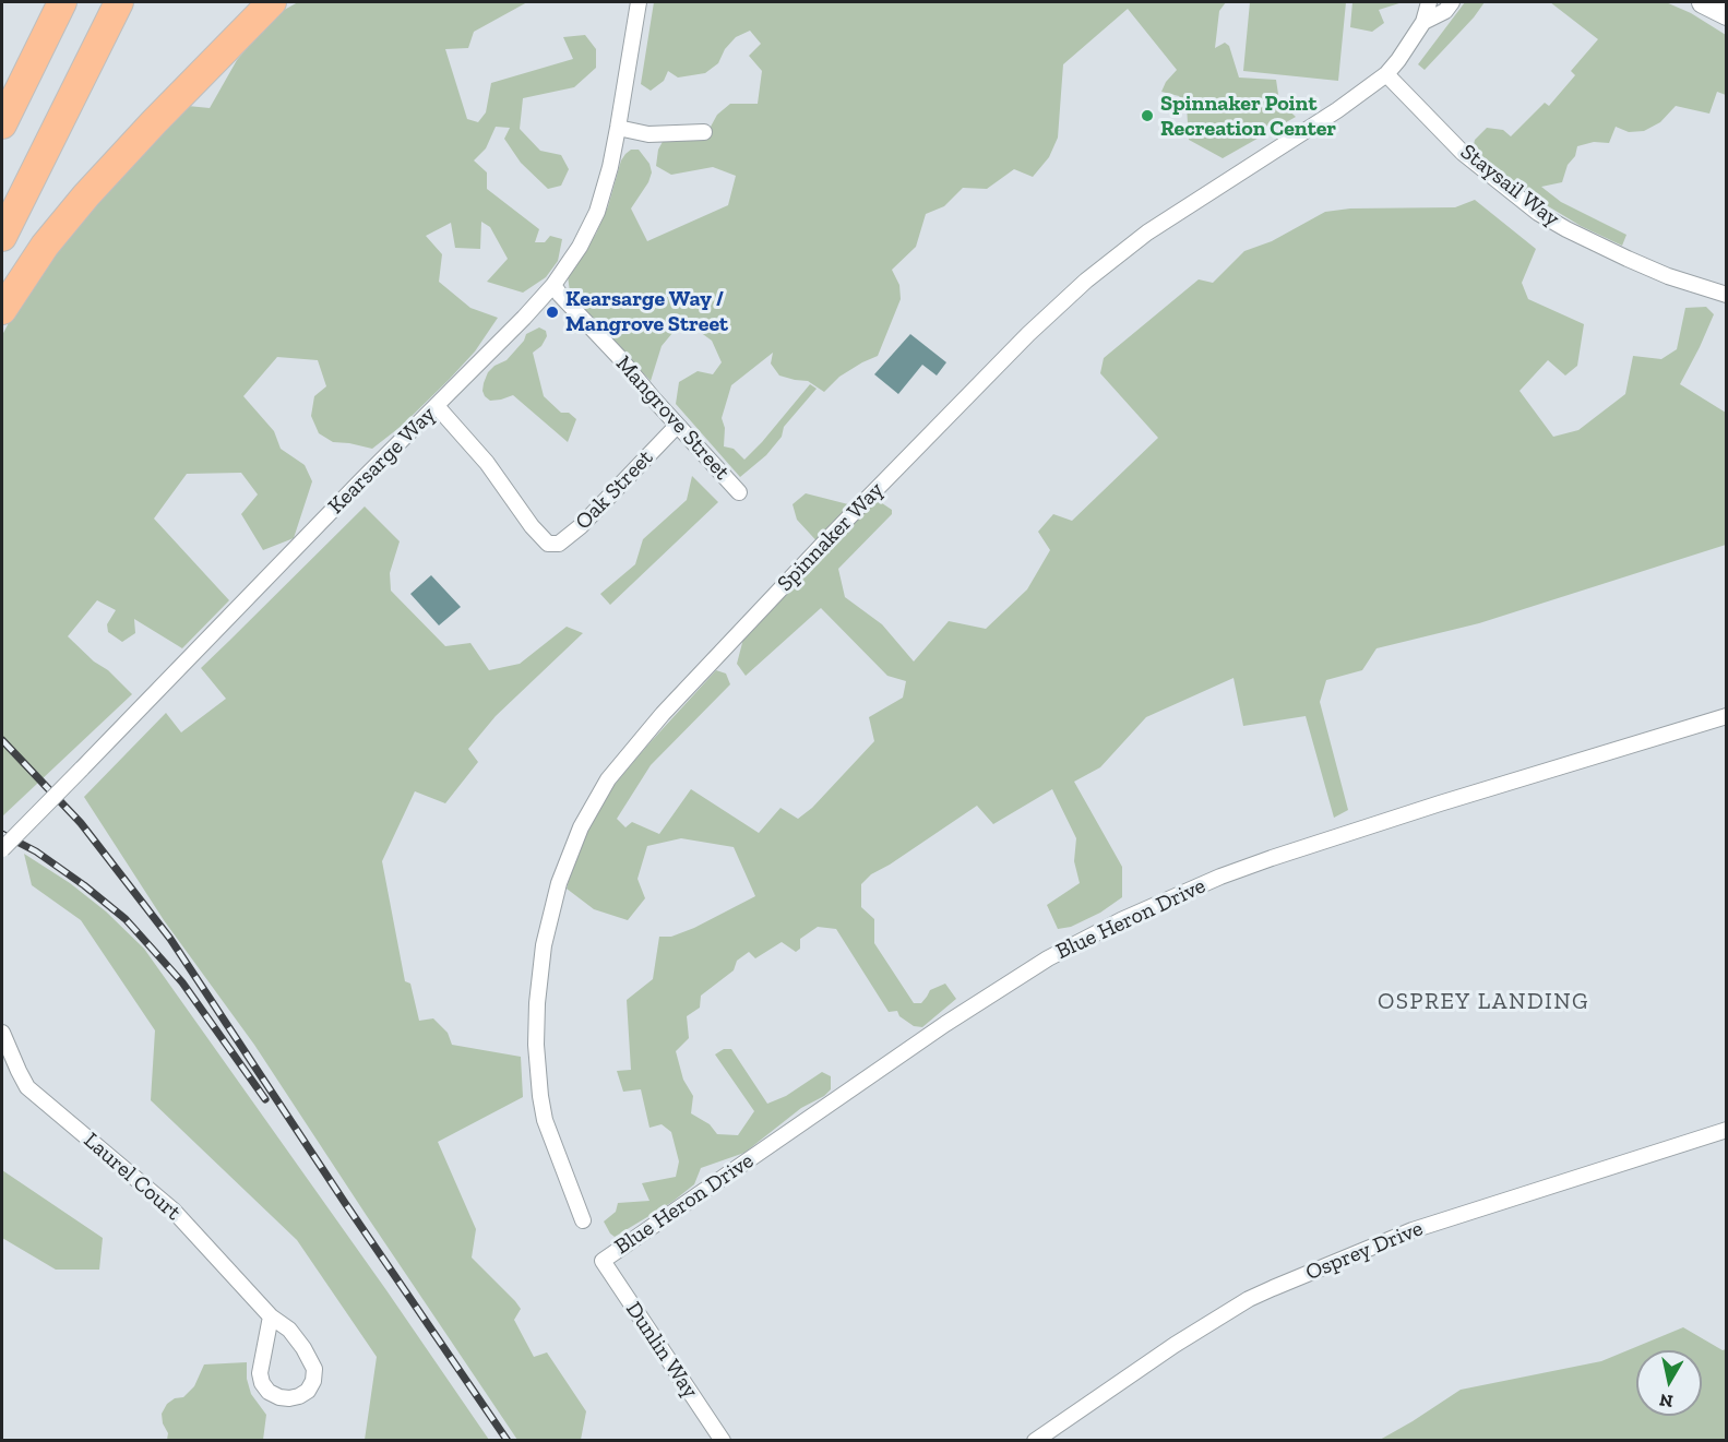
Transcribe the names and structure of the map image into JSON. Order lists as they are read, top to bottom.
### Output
{
  "streets": {
    "street": [
      "Staysail Way",
      "Mangrove Street",
      "Kearsarge Way",
      "Oak Street",
      "Spinnaker Way",
      "Blue Heron Drive",
      "Laurel Court",
      "Osprey Drive",
      "Dunlin Way"
    ]
  },
  "crossings": [
    ["Staysail Way", "Spinnaker Way"],
    ["Mangrove Street", "Kearsarge Way"],
    ["Mangrove Street", "Oak Street"],
    ["Kearsarge Way", "Oak Street"],
    ["Blue Heron Drive", "Dunlin Way"]
  ],
  "districts": ["OSPREY LANDING"],
  "places": ["Spinnaker Point Recreation Center", "Kearsarge Way / Mangrove Street"],
  "north": "bottom"
}
